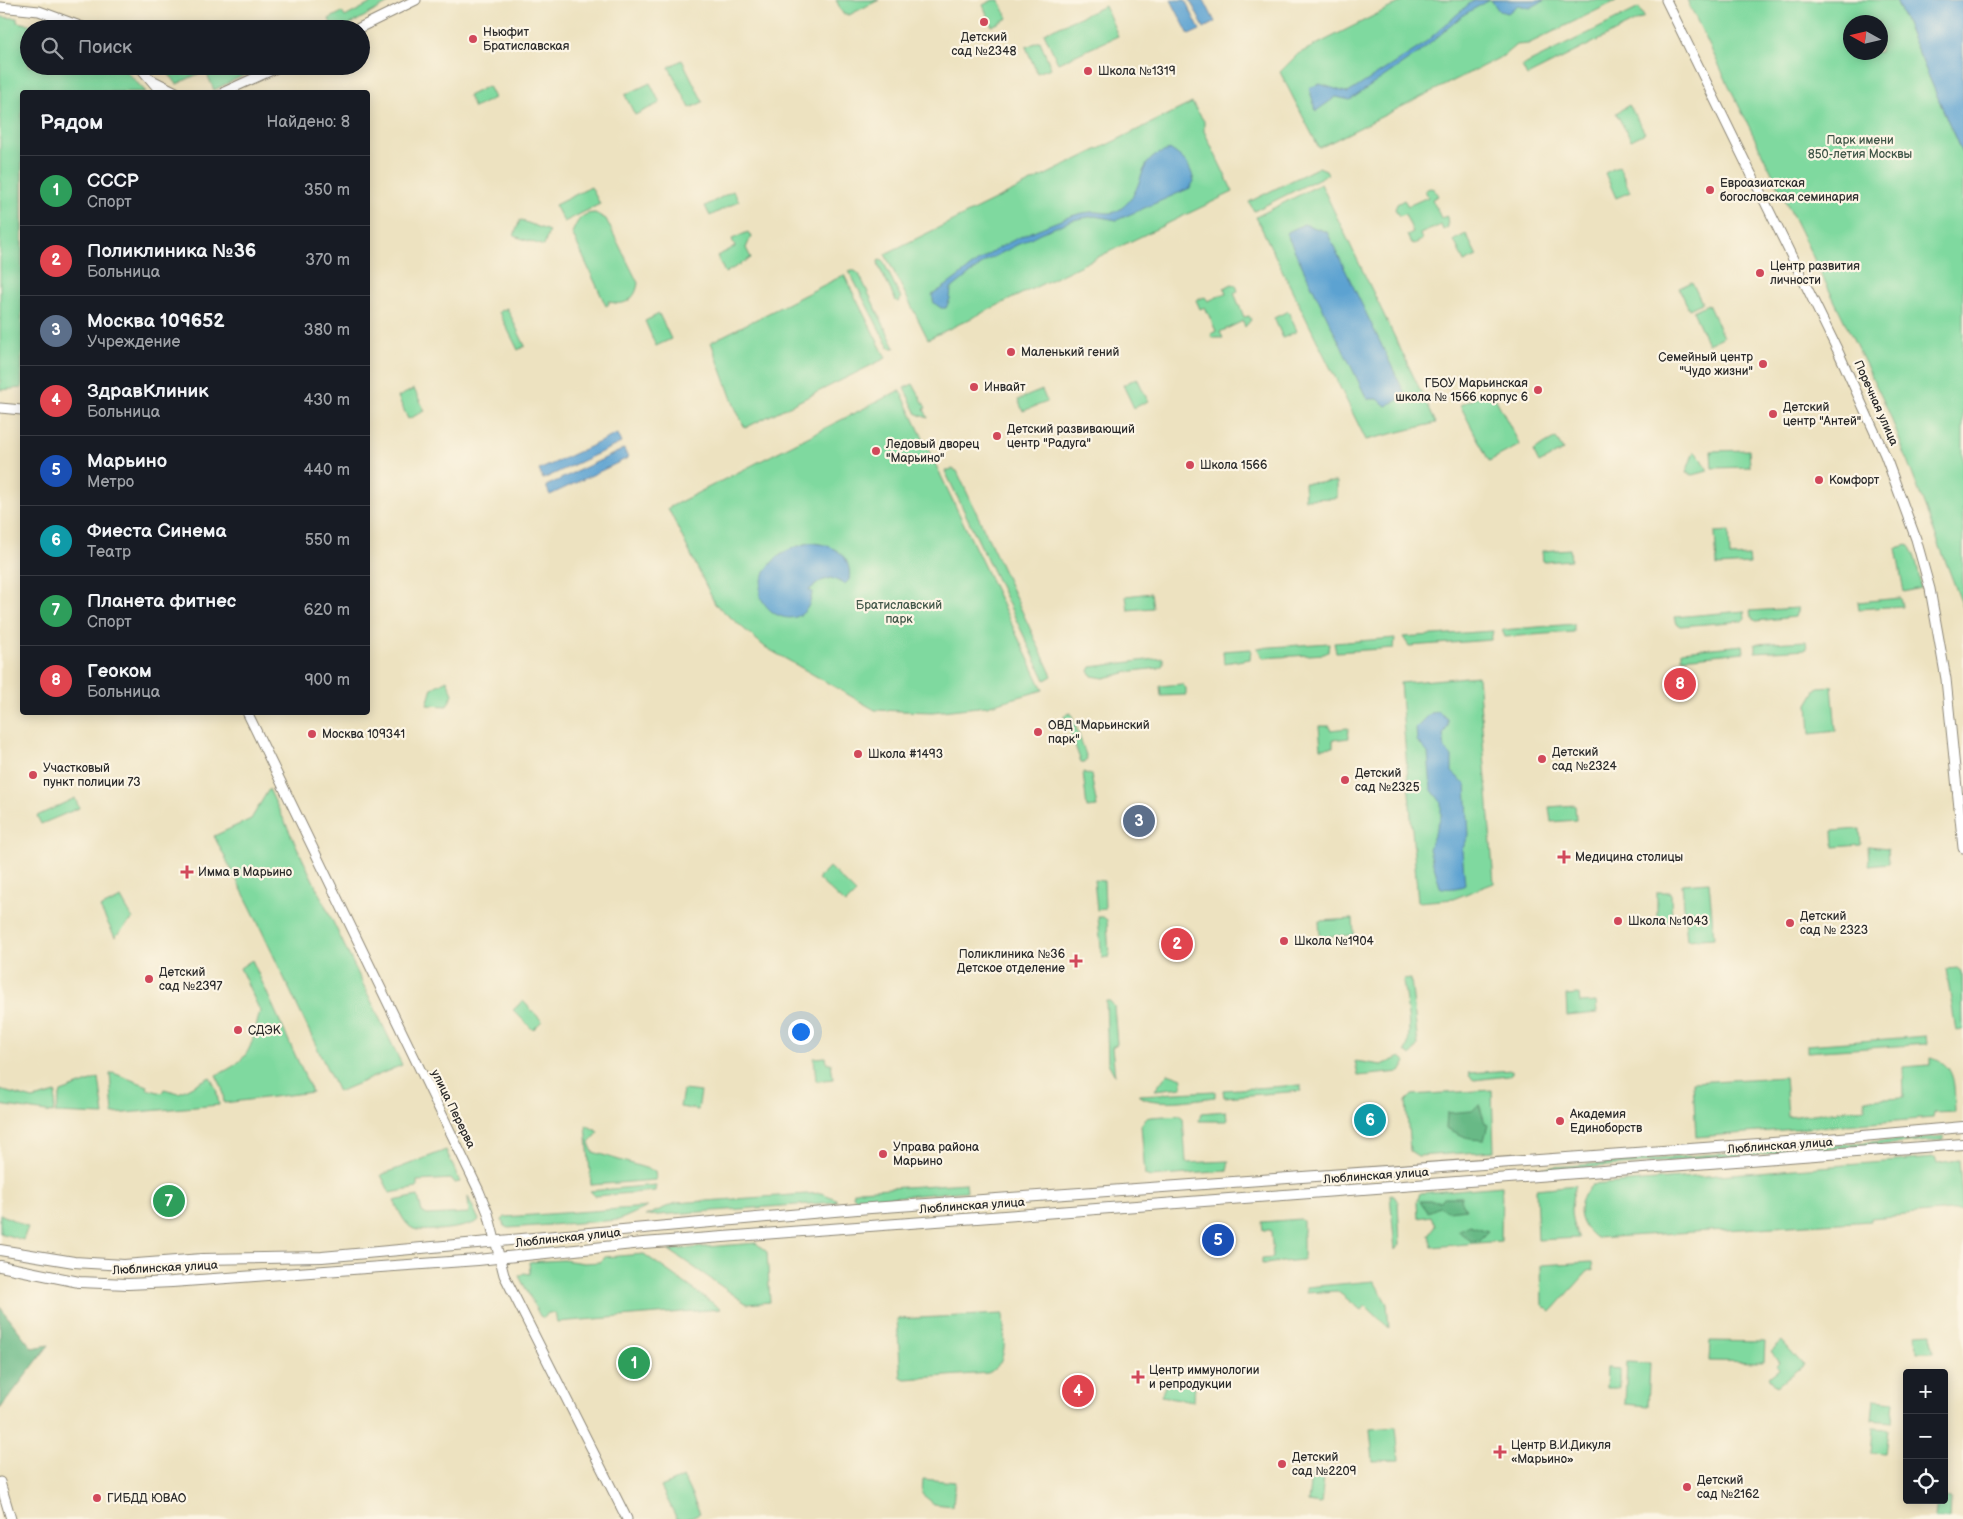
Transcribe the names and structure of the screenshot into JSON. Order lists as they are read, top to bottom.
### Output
{
  "streets": {
    "main road": ["Поречная улица", "улица Перерва", "Люблинская улица"]
  },
  "crossings": [
    ["улица Перерва", "Люблинская улица"]
  ],
  "parks": ["Парк имени 850-летия Москвы", "Братиславский парк"],
  "places": {
    "other": [
      "Детский сад №2348",
      "Ньюфит Братиславская",
      "Школа №1319",
      "Евроазиатская богословская семинария",
      "Центр развития личности",
      "Маленький гений",
      "Семейный центр \"Чудо жизни\"",
      "Инвайт",
      "ГБОУ Марьинская школа № 1566 корпус 6",
      "Детский центр \"Антей\"",
      "Детский развивающий центр \"Радуга\"",
      "Ледовый дворец \"Марьино\"",
      "Школа 1566",
      "Комфорт",
      "ОВД \"Марьинский парк\"",
      "Москва 109341",
      "Школа #1493",
      "Детский сад №2324",
      "Участковый пункт полиции 73",
      "Детский сад №2325",
      "Школа №1043",
      "Детский сад № 2323",
      "Школа №1904",
      "Детский сад №2397",
      "СДЭК",
      "Академия Единоборств",
      "Управа района Марьино",
      "Детский сад №2209",
      "Детский сад №2162",
      "ГИБДД ЮВАО"
    ],
    "health": [
      "Медицина столицы",
      "Имма в Марьино",
      "Поликлиника №36 Детское отделение",
      "Центр иммунологии и репродукции",
      "Центр В.И.Дикуля «Марьино»"
    ]
  },
  "north": "left",
  "page": {
    "search": "Поиск",
    "heading": ["Рядом", "Найдено: 8"],
    "list": [
      {
        "mark": "1",
        "name": "СССР",
        "note": "Спорт",
        "value": "350 m"
      },
      {
        "mark": "2",
        "name": "Поликлиника №36",
        "note": "Больница",
        "value": "370 m"
      },
      {
        "mark": "3",
        "name": "Москва 109652",
        "note": "Учреждение",
        "value": "380 m"
      },
      {
        "mark": "4",
        "name": "ЗдравКлиник",
        "note": "Больница",
        "value": "430 m"
      },
      {
        "mark": "5",
        "name": "Марьино",
        "note": "Метро",
        "value": "440 m"
      },
      {
        "mark": "6",
        "name": "Фиеста Синема",
        "note": "Театр",
        "value": "550 m"
      },
      {
        "mark": "7",
        "name": "Планета фитнес",
        "note": "Спорт",
        "value": "620 m"
      },
      {
        "mark": "8",
        "name": "Геоком",
        "note": "Больница",
        "value": "900 m"
      }
    ],
    "pins": [
      "8",
      "3",
      "2",
      "6",
      "7",
      "5",
      "1",
      "4"
    ],
    "map_buttons": ["+", "−"]
  }
}
